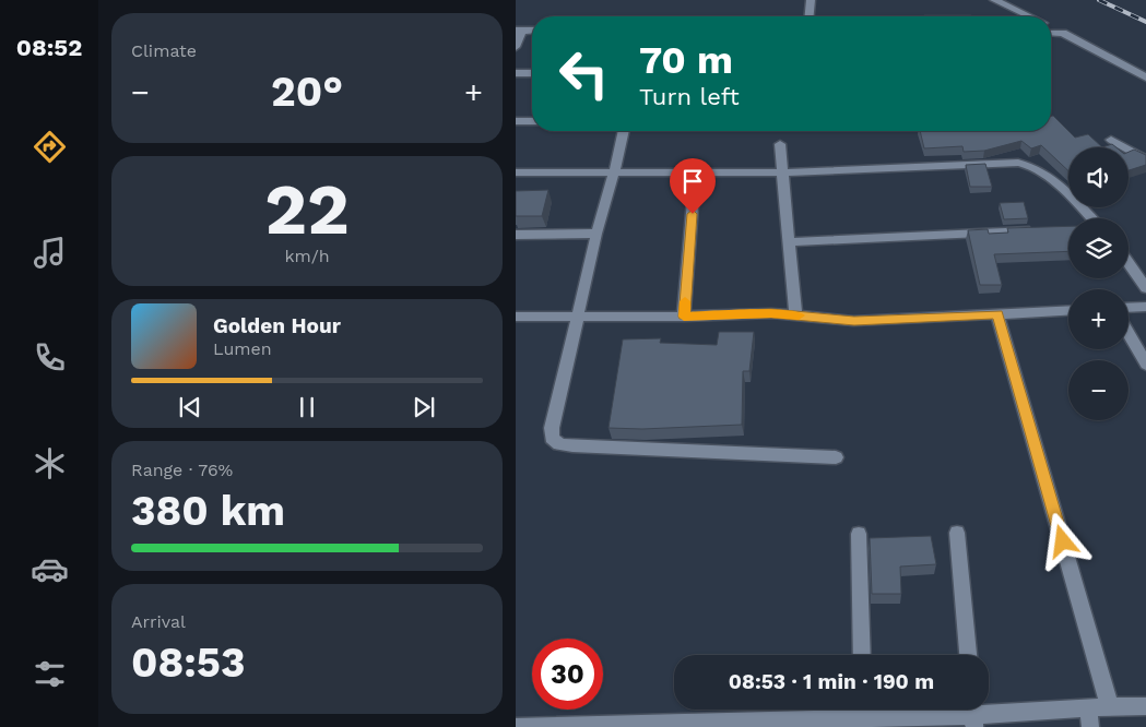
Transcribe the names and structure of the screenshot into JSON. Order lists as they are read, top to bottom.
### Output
{
  "page": {
    "tabs": "08:52",
    "tile": [
      "Climate",
      ["22", "km/h"],
      ["Range · 76%", "380 km"],
      ["Arrival", "08:53"]
    ],
    "turn": ["70 m", "Turn left"],
    "heat": ["−", "20°", "+"],
    "map_buttons": ["+", "−"],
    "song": ["Golden Hour", "Lumen"],
    "limit": "30",
    "trip": "08:53 · 1 min · 190 m"
  }
}
